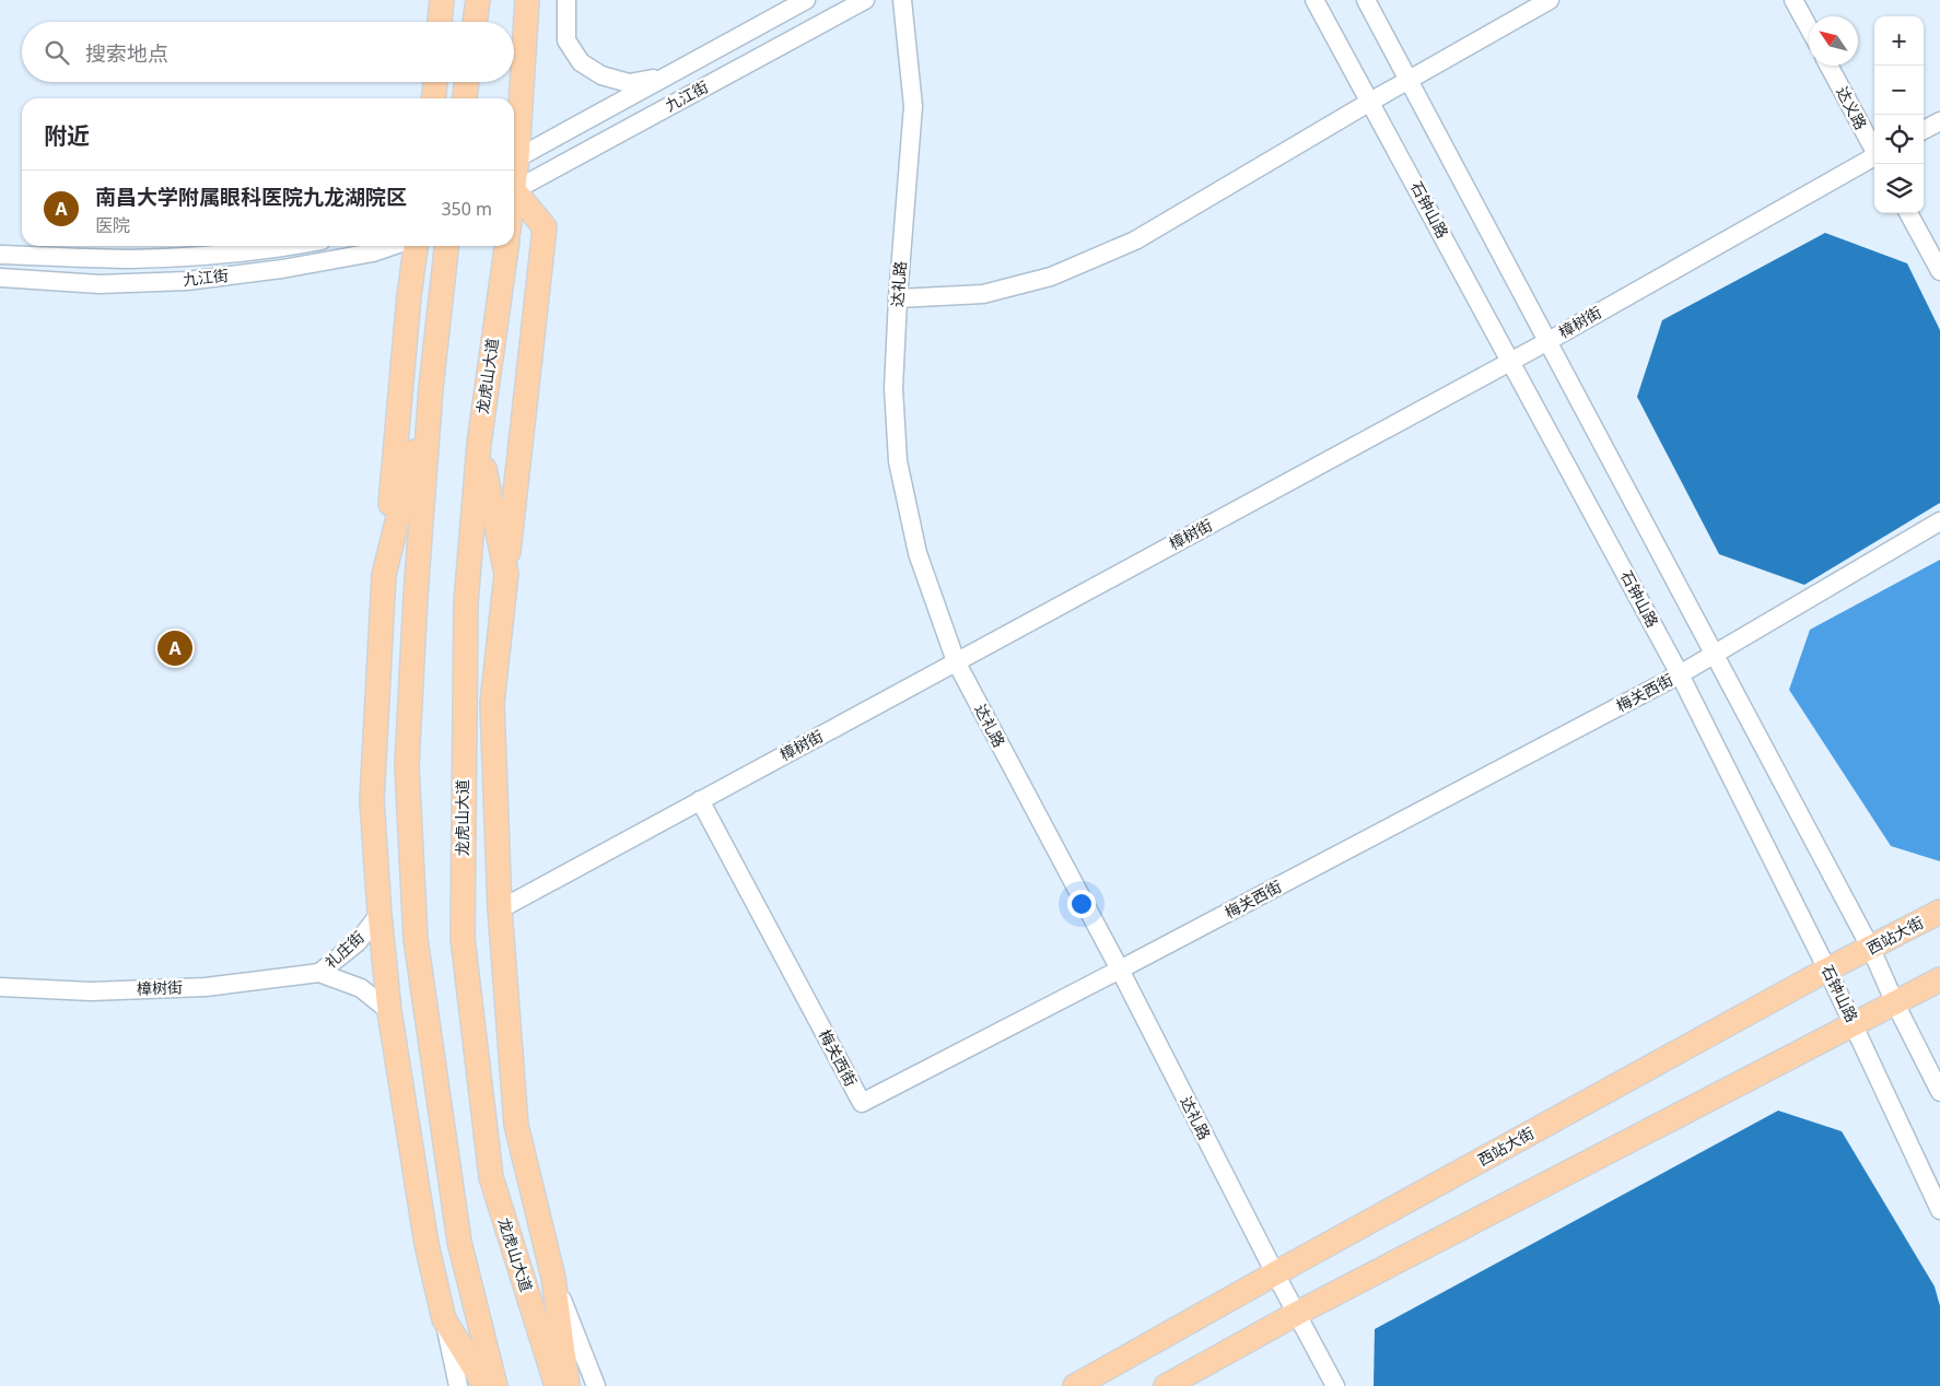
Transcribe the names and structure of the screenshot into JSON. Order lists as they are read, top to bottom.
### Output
{
  "streets": {
    "main road": ["龙虎山大道", "西站大街"],
    "street": [
      "九江街",
      "达义路",
      "石钟山路",
      "达礼路",
      "樟树街",
      "梅关西街",
      "礼庄街"
    ]
  },
  "crossings": [
    ["石钟山路", "樟树街"],
    ["石钟山路", "梅关西街"],
    ["石钟山路", "西站大街"],
    ["达礼路", "樟树街"],
    ["达礼路", "梅关西街"],
    ["达礼路", "西站大街"],
    ["樟树街", "梅关西街"],
    ["樟树街", "礼庄街"]
  ],
  "north": "top left",
  "page": {
    "map_buttons": ["+", "−"],
    "search": "搜索地点",
    "heading": "附近",
    "list": [
      {
        "mark": "A",
        "name": "南昌大学附属眼科医院九龙湖院区",
        "note": "医院",
        "value": "350 m"
      }
    ],
    "pins": "A"
  }
}
